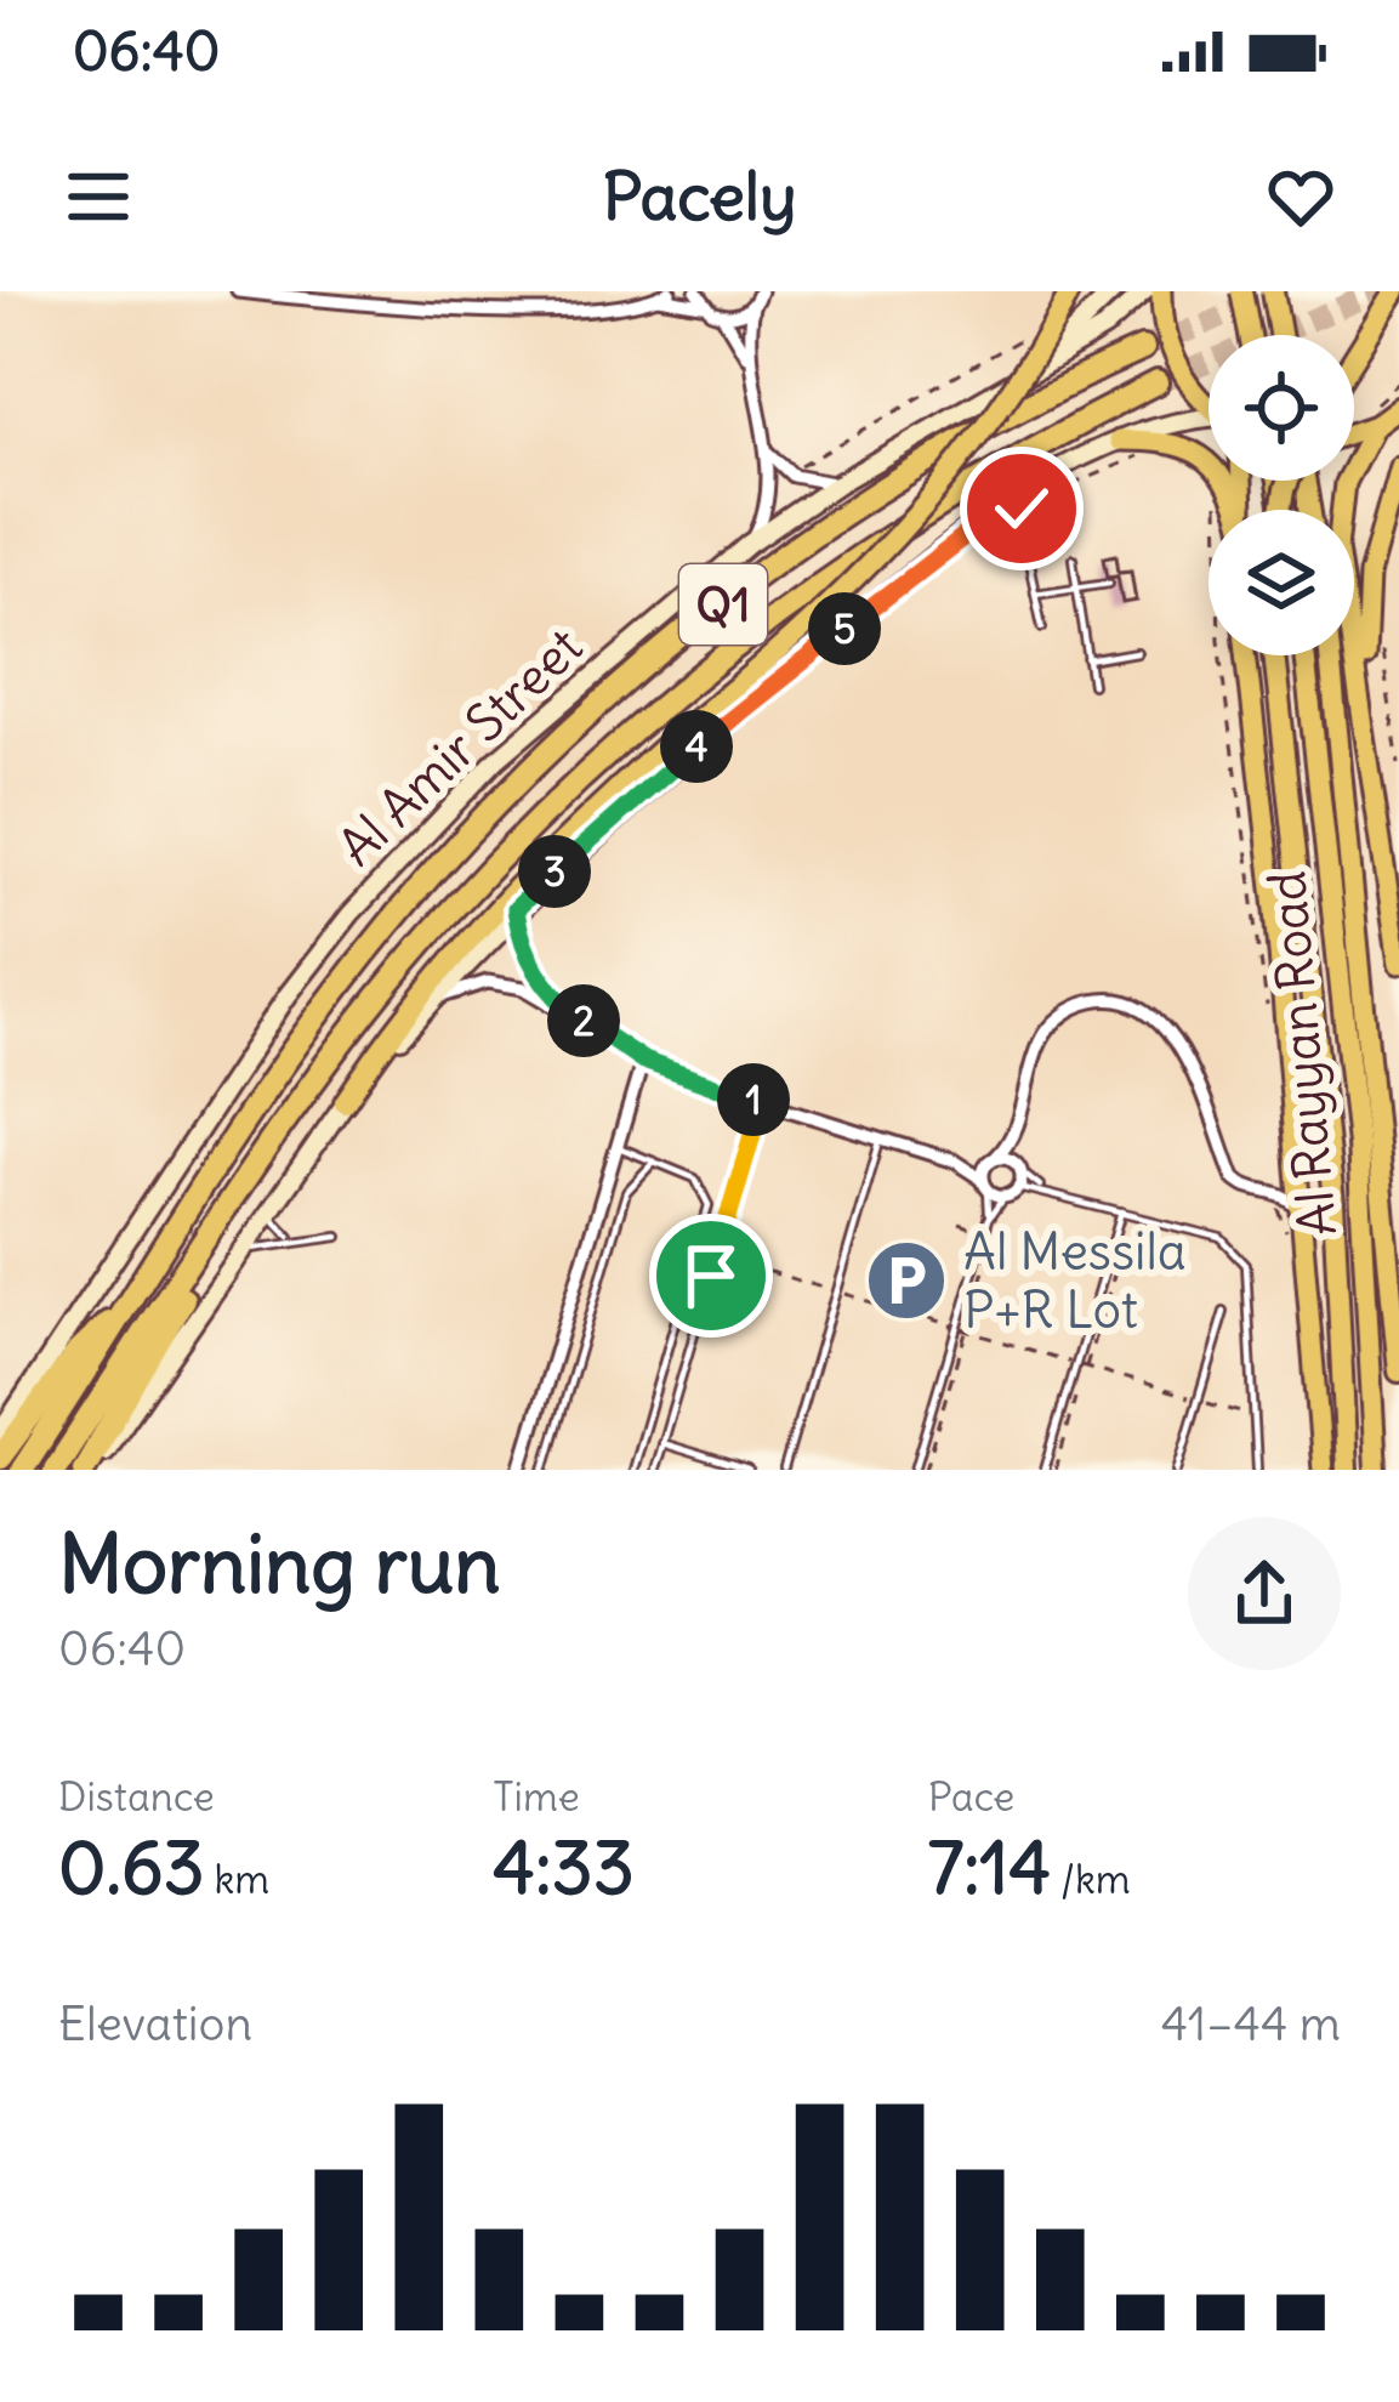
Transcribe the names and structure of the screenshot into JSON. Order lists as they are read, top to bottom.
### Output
{
  "streets": {
    "highway": ["Q1", "Al Amir Street", "Al Rayyan Road"]
  },
  "places": {
    "parking": ["Al Messila P+R Lot"]
  },
  "page": {
    "status": "06:40",
    "header": "Pacely",
    "pins": [
      "5",
      "4",
      "3",
      "2",
      "1"
    ],
    "heading": ["Morning run", "06:40"],
    "stats": [
      ["Distance", "0.63 km"],
      ["Time", "4:33"],
      ["Pace", "7:14 /km"]
    ],
    "chart": ["Elevation", "41–44 m"]
  }
}
